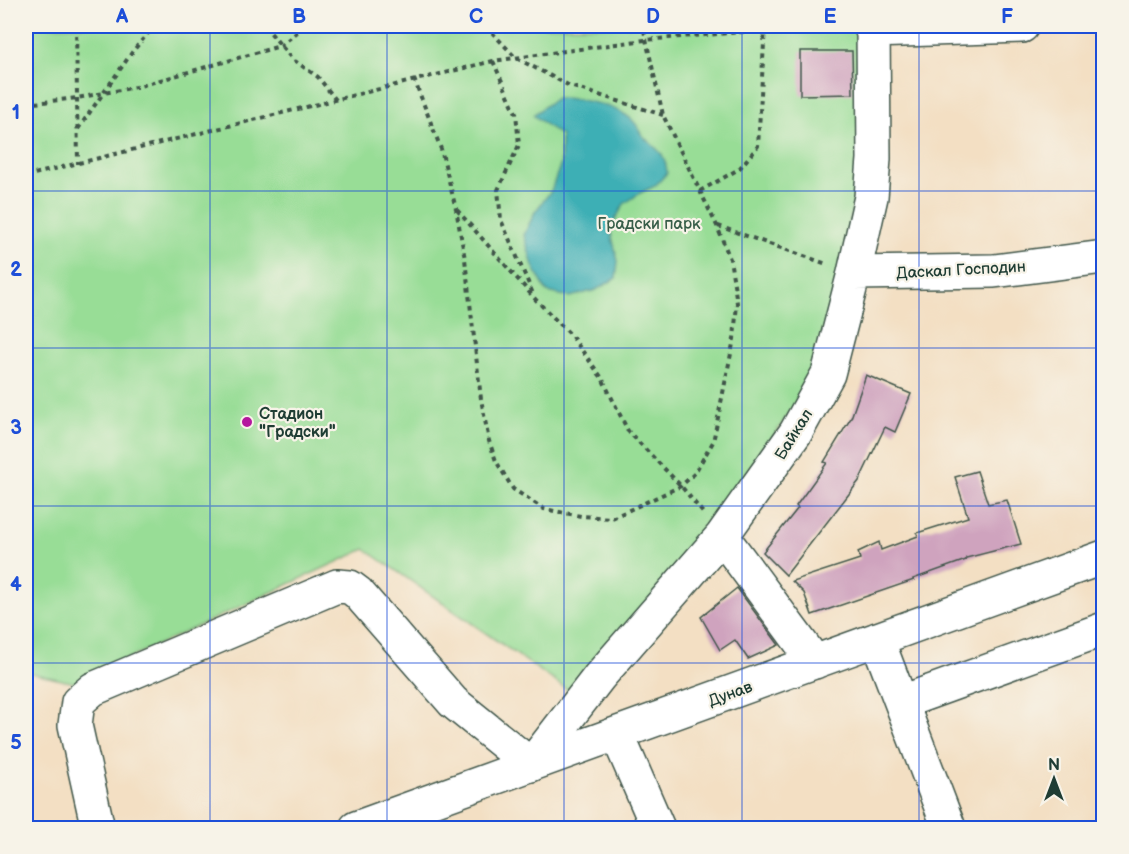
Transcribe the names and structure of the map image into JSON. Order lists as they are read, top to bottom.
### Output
{
  "streets": {
    "street": ["Даскал Господин", "Байкал", "Дунав"]
  },
  "crossings": [
    ["Даскал Господин", "Байкал"],
    ["Байкал", "Дунав"]
  ],
  "parks": ["Градски парк"],
  "places": ["Стадион \"Градски\""],
  "north": "top",
  "grid": {
    "columns": [
      "A",
      "B",
      "C",
      "D",
      "E",
      "F"
    ],
    "rows": [
      "1",
      "2",
      "3",
      "4",
      "5"
    ]
  }
}
